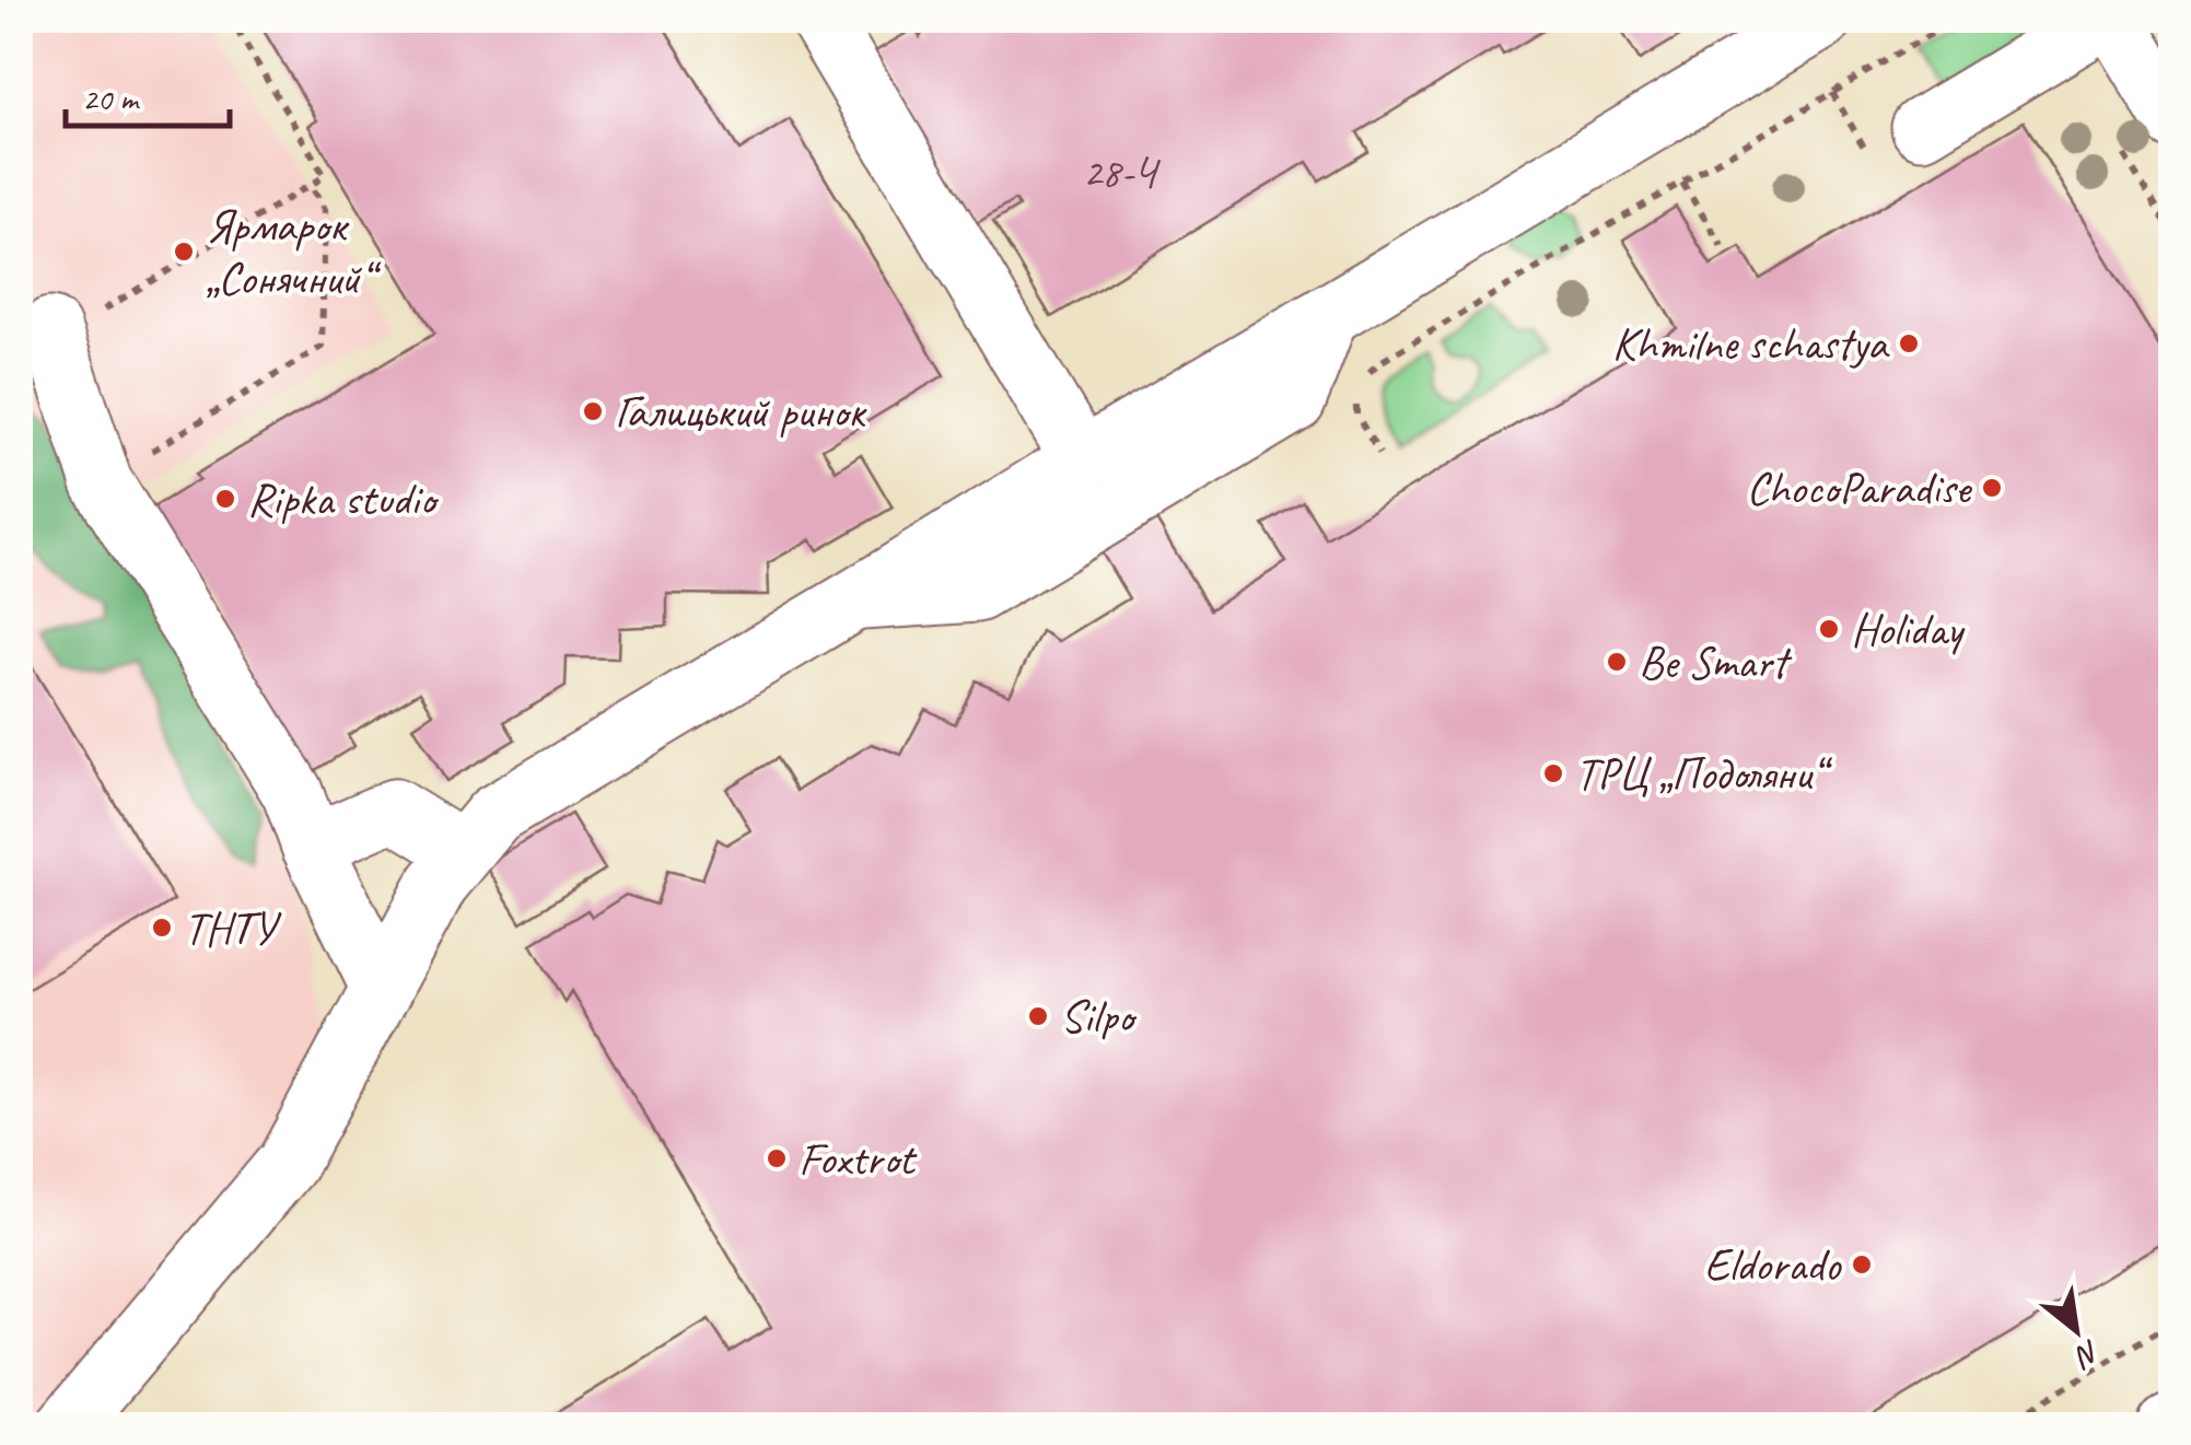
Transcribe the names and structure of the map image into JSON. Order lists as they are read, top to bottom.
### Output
{
  "places": [
    "Ярмарок „Сонячний“",
    "Khmilne schastya",
    "Галицький ринок",
    "ChocoParadise",
    "Ripka studio",
    "Holiday",
    "Be Smart",
    "ТРЦ „Подоляни“",
    "ТНТУ",
    "Silpo",
    "Foxtrot",
    "Eldorado"
  ],
  "house_numbers": ["28-Ч"],
  "scale_bar": "20 m",
  "north": "bottom right"
}
